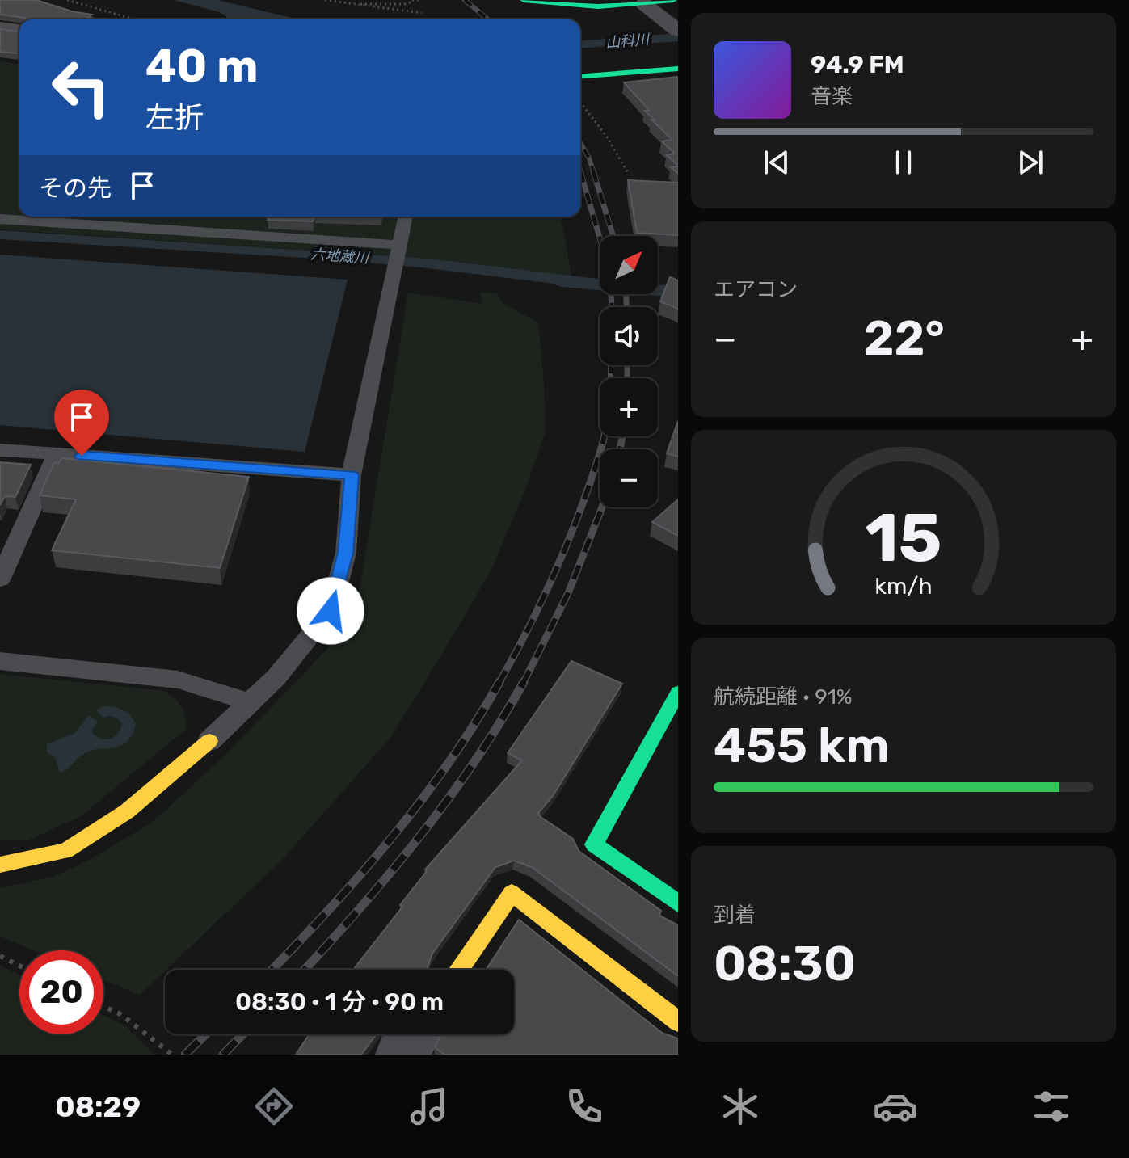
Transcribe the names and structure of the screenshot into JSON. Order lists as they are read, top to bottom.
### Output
{
  "water": ["山科川", "六地蔵川"],
  "north": "top right",
  "page": {
    "turn": ["40 m", "左折"],
    "song": ["94.9 FM", "音楽"],
    "then": "その先",
    "tile": [
      "エアコン",
      ["航続距離 · 91%", "455 km"],
      ["到着", "08:30"]
    ],
    "map_buttons": ["+", "−"],
    "heat": ["−", "22°", "+"],
    "limit": "20",
    "trip": "08:30 · 1 分 · 90 m",
    "tabs": "08:29",
    "gauge": ["15", "km/h"]
  }
}
